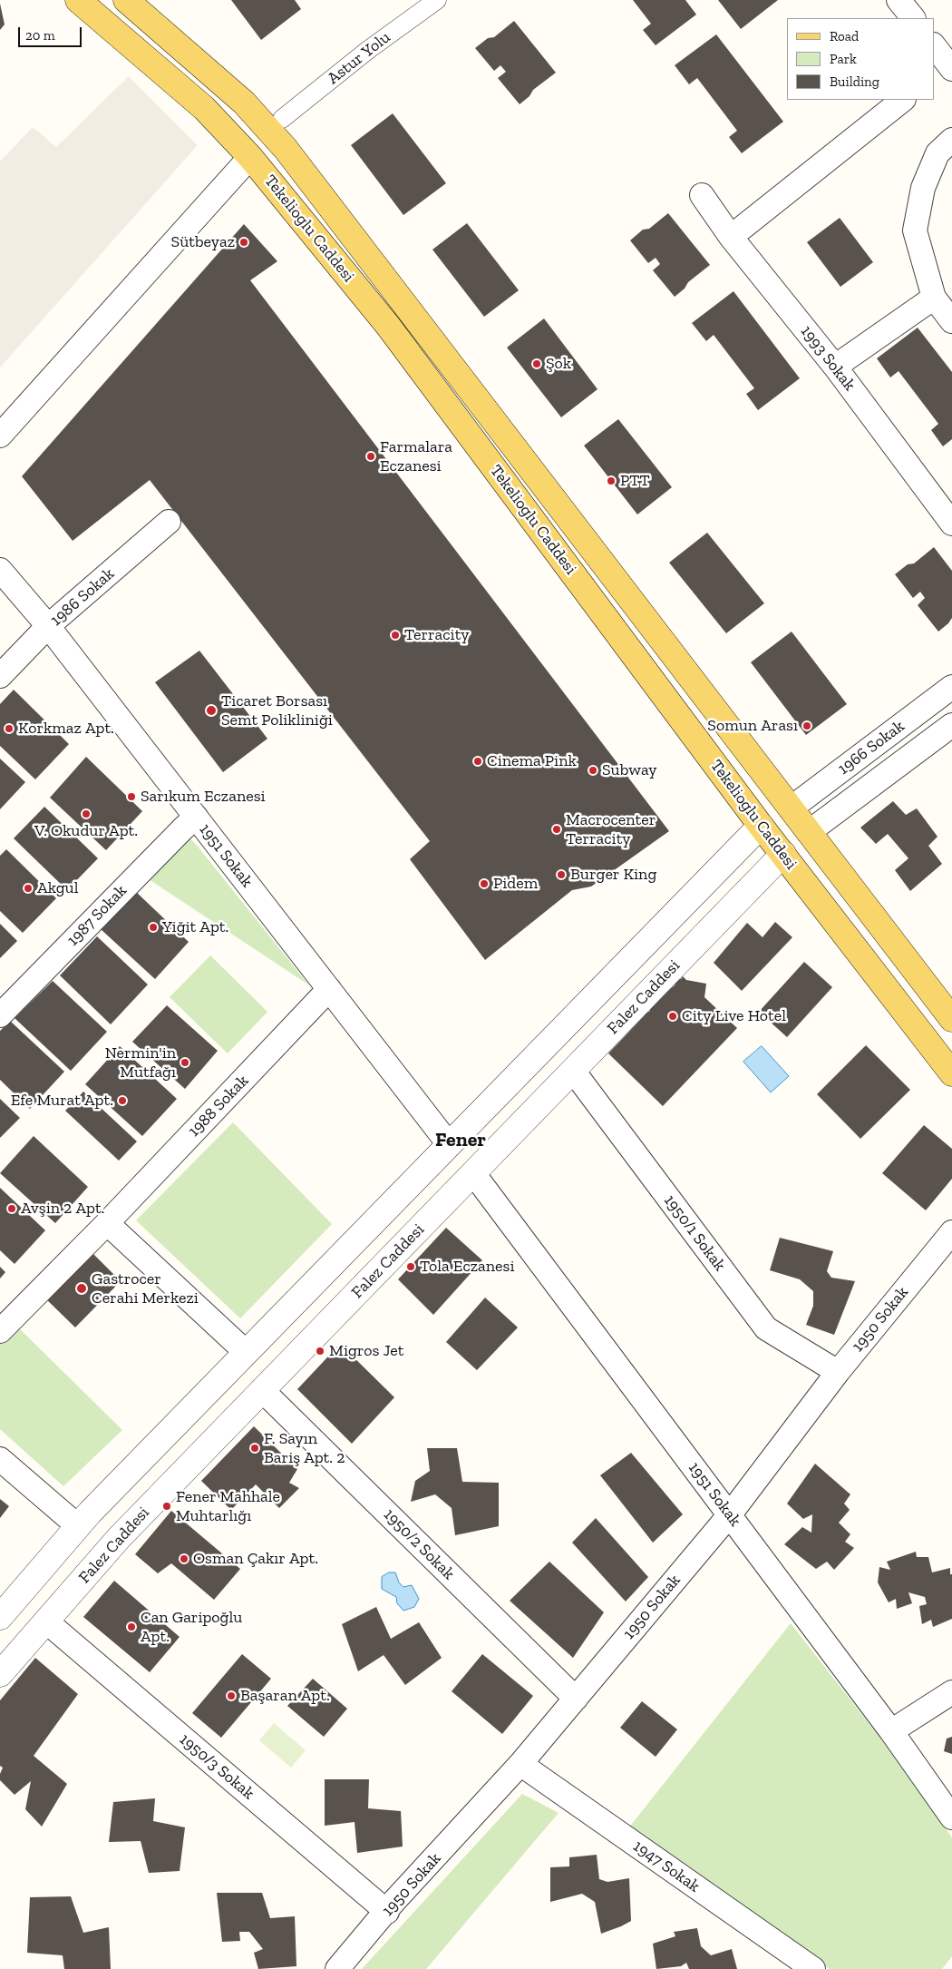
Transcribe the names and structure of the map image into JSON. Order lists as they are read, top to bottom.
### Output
{
  "streets": {
    "main road": ["Tekelioglu Caddesi"],
    "street": [
      "Astur Yolu",
      "1993 Sokak",
      "1986 Sokak",
      "1966 Sokak",
      "1951 Sokak",
      "1987 Sokak",
      "Falez Caddesi",
      "1988 Sokak",
      "1950/1 Sokak",
      "1950 Sokak",
      "1950/2 Sokak",
      "1950/3 Sokak",
      "1947 Sokak"
    ]
  },
  "crossings": [
    ["Tekelioglu Caddesi", "1966 Sokak"],
    ["Tekelioglu Caddesi", "Falez Caddesi"],
    ["1986 Sokak", "1951 Sokak"],
    ["1951 Sokak", "1987 Sokak"],
    ["1951 Sokak", "Falez Caddesi"],
    ["1951 Sokak", "1988 Sokak"],
    ["1951 Sokak", "1950 Sokak"],
    ["Falez Caddesi", "1950/1 Sokak"],
    ["Falez Caddesi", "1950/2 Sokak"],
    ["Falez Caddesi", "1950/3 Sokak"],
    ["1950/1 Sokak", "1950 Sokak"],
    ["1950 Sokak", "1950/2 Sokak"],
    ["1950 Sokak", "1950/3 Sokak"],
    ["1950 Sokak", "1947 Sokak"]
  ],
  "districts": ["Fener"],
  "places": [
    "Sütbeyaz",
    "Şok",
    "Farmalara Eczanesi",
    "PTT",
    "Terracity",
    "Ticaret Borsası Semt Polikliniği",
    "Somun Arası",
    "Korkmaz Apt.",
    "Cinema Pink",
    "Subway",
    "Sarıkum Eczanesi",
    "V. Okudur Apt.",
    "Macrocenter Terracity",
    "Burger King",
    "Pidem",
    "Akgul",
    "Yiğit Apt.",
    "City Live Hotel",
    "Nermin'in Mutfağı",
    "Efe Murat Apt.",
    "Avşin 2 Apt.",
    "Tola Eczanesi",
    "Gastrocer Cerahi Merkezi",
    "Migros Jet",
    "F. Sayın Bariş Apt. 2",
    "Fener Mahhale Muhtarlığı",
    "Osman Çakır Apt.",
    "Can Garipoğlu Apt.",
    "Başaran Apt."
  ],
  "legend": ["Road", "Park", "Building"],
  "scale_bar": "20 m"
}
